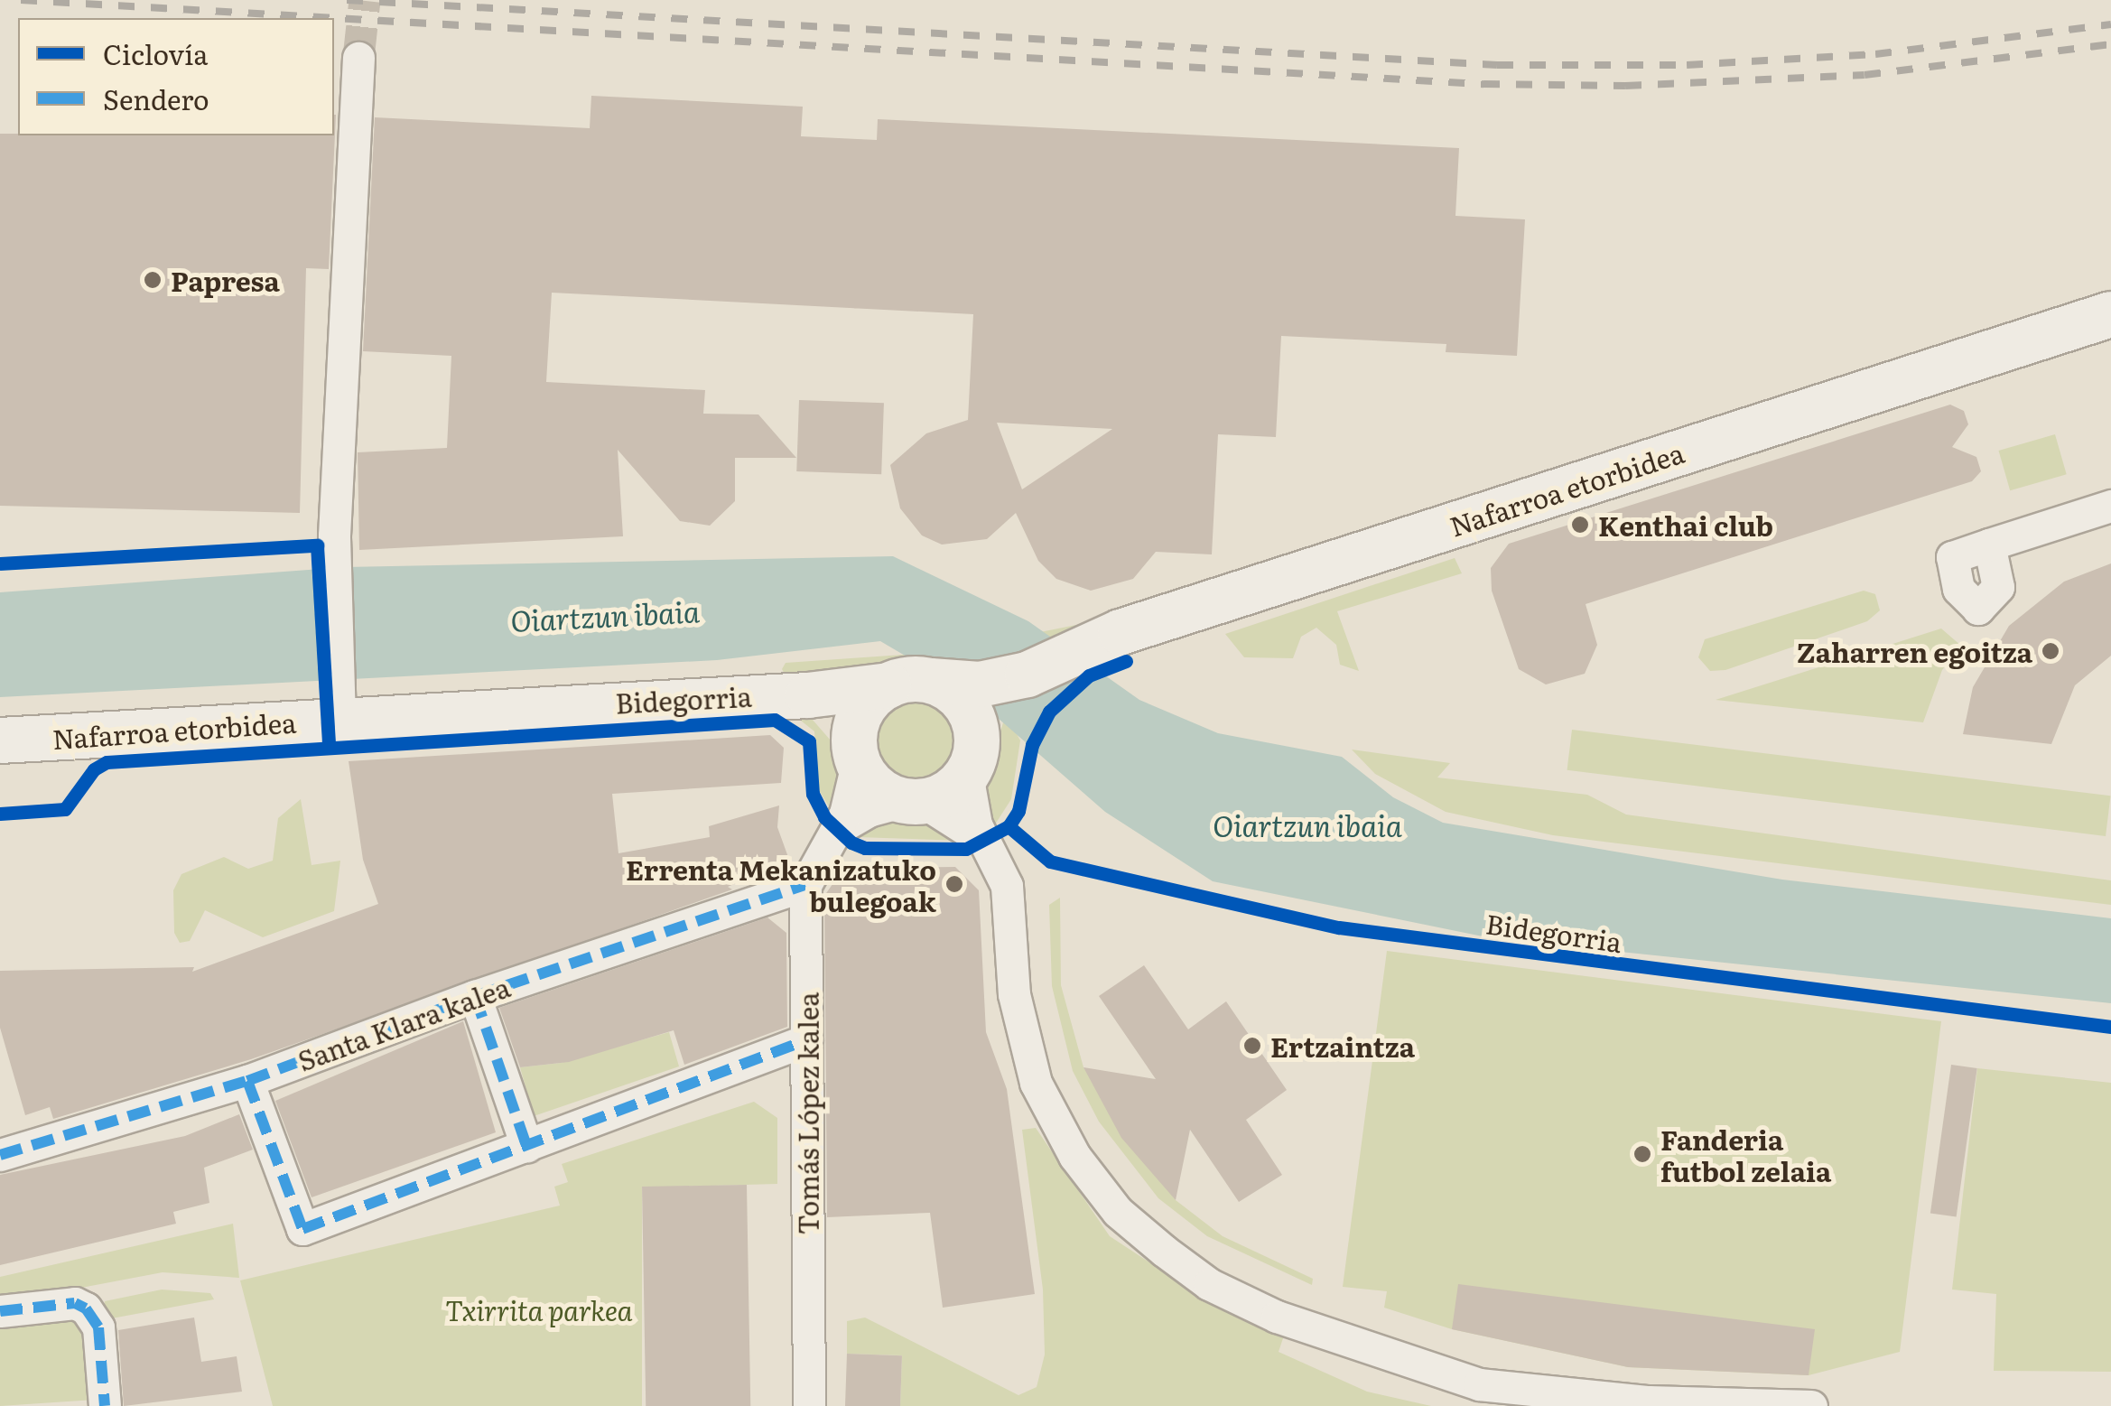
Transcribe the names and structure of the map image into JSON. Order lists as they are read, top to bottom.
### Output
{
  "streets": {
    "main road": ["Nafarroa etorbidea"],
    "street": ["Santa Klara kalea", "Tomás López kalea"],
    "cycle path": ["Bidegorria"]
  },
  "crossings": [
    ["Nafarroa etorbidea", "Tomás López kalea"],
    ["Santa Klara kalea", "Tomás López kalea"]
  ],
  "water": ["Oiartzun ibaia"],
  "parks": ["Txirrita parkea"],
  "places": [
    "Papresa",
    "Kenthai club",
    "Zaharren egoitza",
    "Errenta Mekanizatuko bulegoak",
    "Ertzaintza",
    "Fanderia futbol zelaia"
  ],
  "legend": ["Ciclovía", "Sendero"]
}
